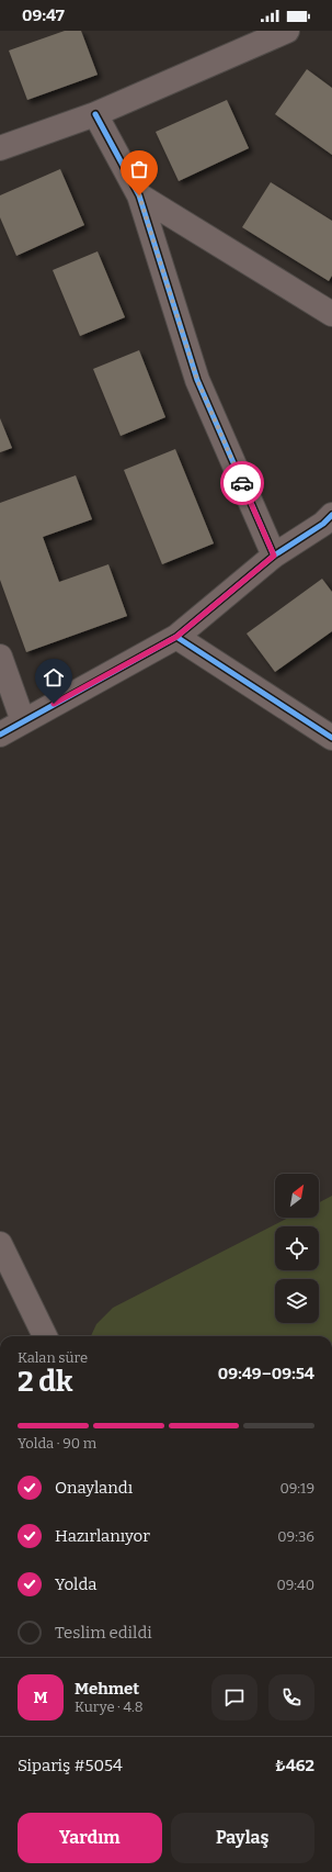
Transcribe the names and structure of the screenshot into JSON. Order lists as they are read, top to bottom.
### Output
{
  "north": "top right",
  "page": {
    "status": "09:47",
    "heading": ["2 dk", "Kalan süre", "09:49–09:54"],
    "panel": [
      "Mehmet",
      "Kurye · 4.8",
      "Sipariş #5054",
      "₺462"
    ],
    "bar": "Yolda · 90 m",
    "list": [
      ["Onaylandı", "09:19"],
      ["Hazırlanıyor", "09:36"],
      ["Yolda", "09:40"],
      "Teslim edildi"
    ],
    "round": "M",
    "buttons": ["Yardım", "Paylaş"]
  }
}
